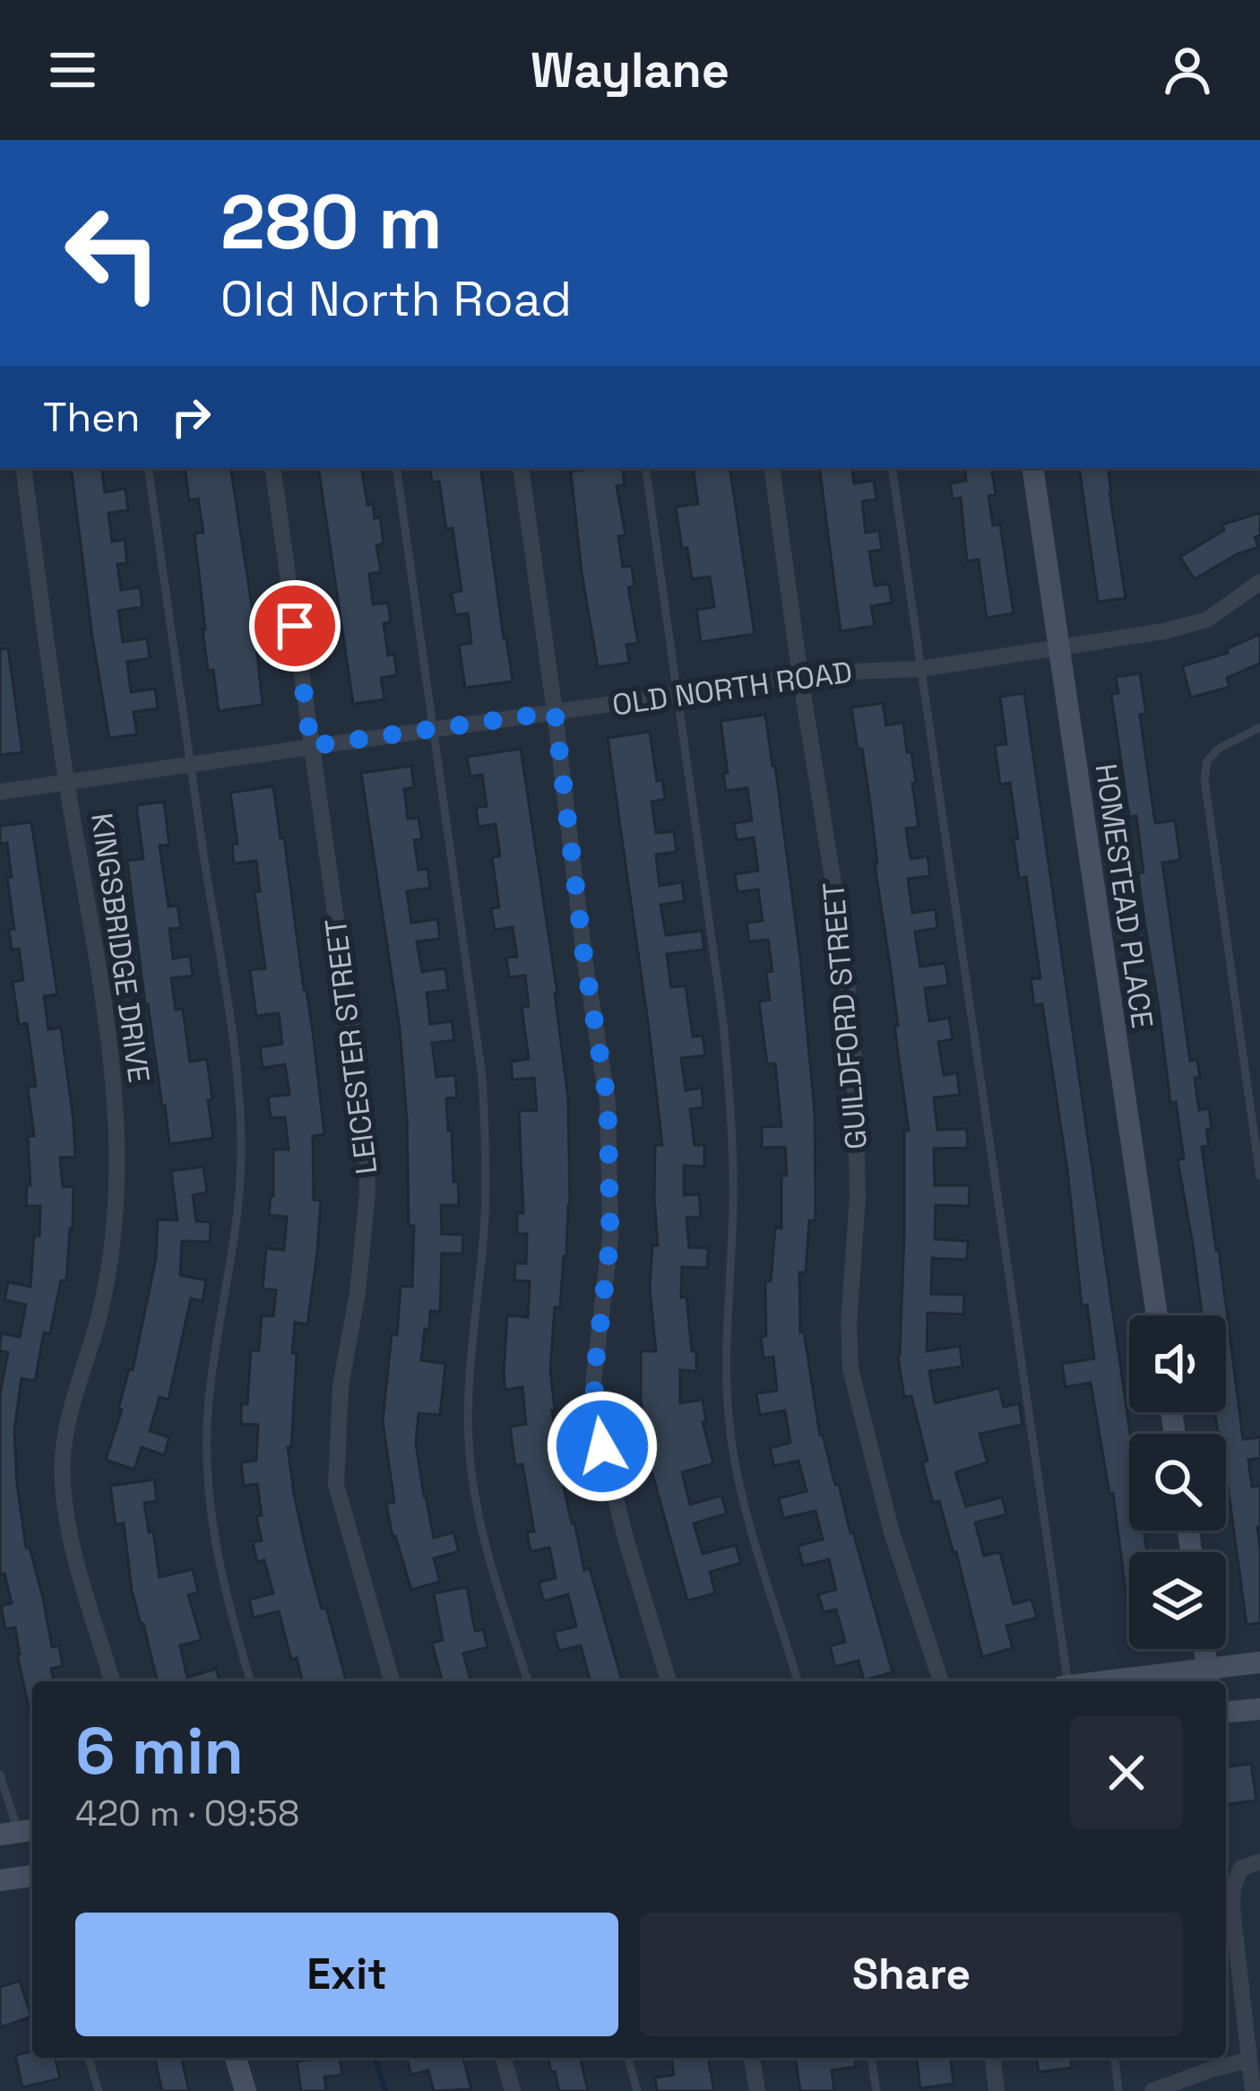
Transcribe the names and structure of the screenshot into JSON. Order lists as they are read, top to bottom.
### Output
{
  "streets": {
    "street": [
      "OLD NORTH ROAD",
      "HOMESTEAD PLACE",
      "KINGSBRIDGE DRIVE",
      "GUILDFORD STREET",
      "LEICESTER STREET"
    ]
  },
  "crossings": [
    ["OLD NORTH ROAD", "HOMESTEAD PLACE"],
    ["OLD NORTH ROAD", "KINGSBRIDGE DRIVE"],
    ["OLD NORTH ROAD", "GUILDFORD STREET"],
    ["OLD NORTH ROAD", "LEICESTER STREET"]
  ],
  "page": {
    "header": "Waylane",
    "turn": ["280 m", "Old North Road"],
    "then": "Then",
    "heading": ["6 min", "420 m · 09:58"],
    "buttons": ["Exit", "Share"]
  }
}
